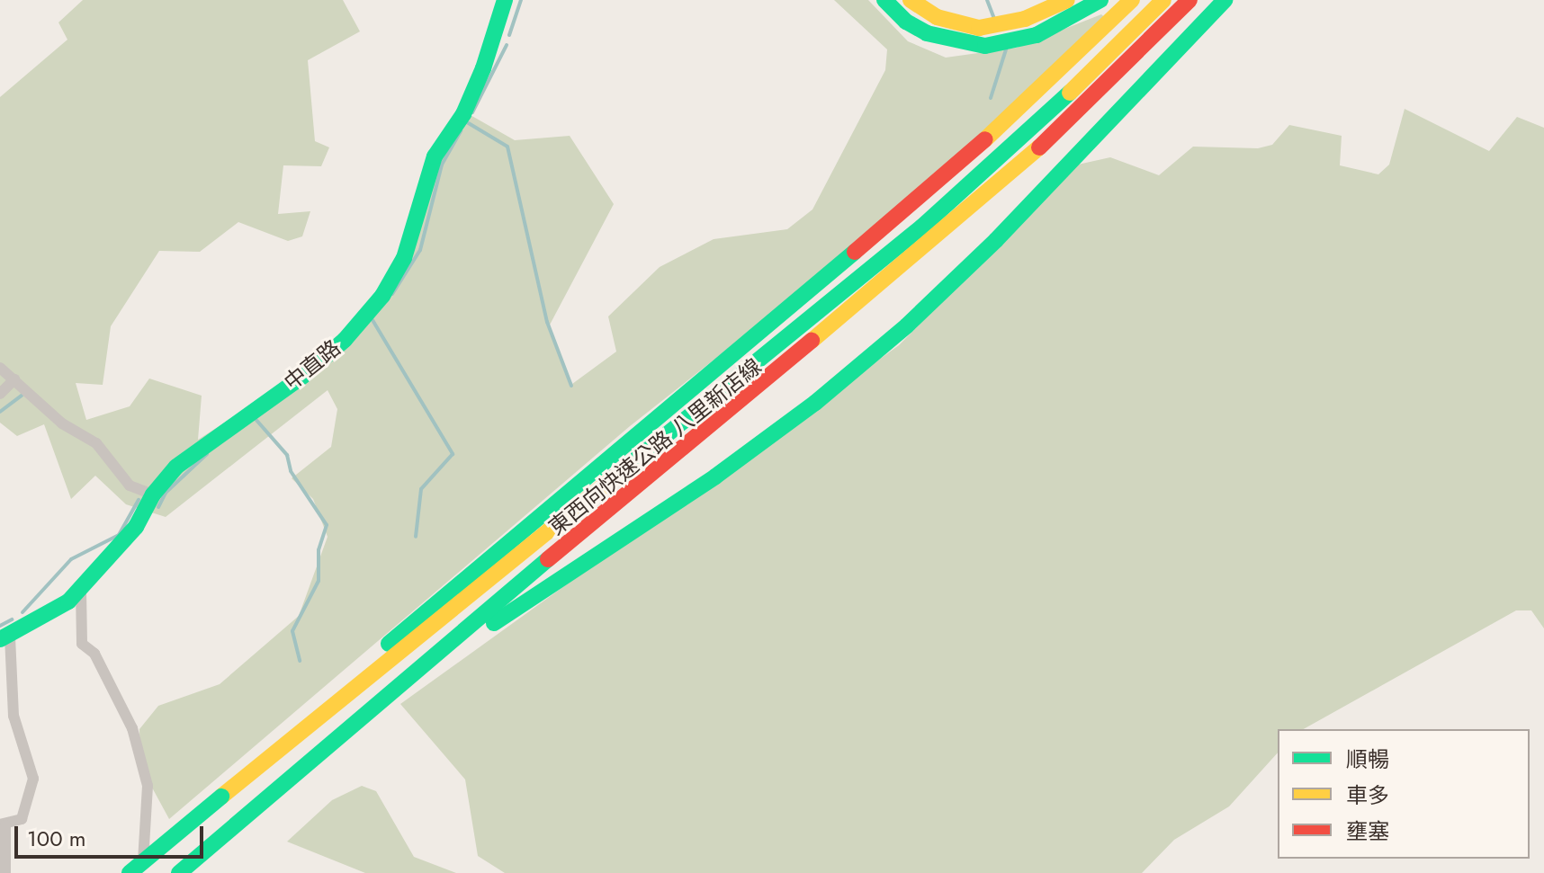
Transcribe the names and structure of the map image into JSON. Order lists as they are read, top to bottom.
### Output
{
  "streets": {
    "main road": ["中直路", "東西向快速公路 八里新店線"]
  },
  "legend": ["順暢", "車多", "壅塞"],
  "scale_bar": "100 m"
}
